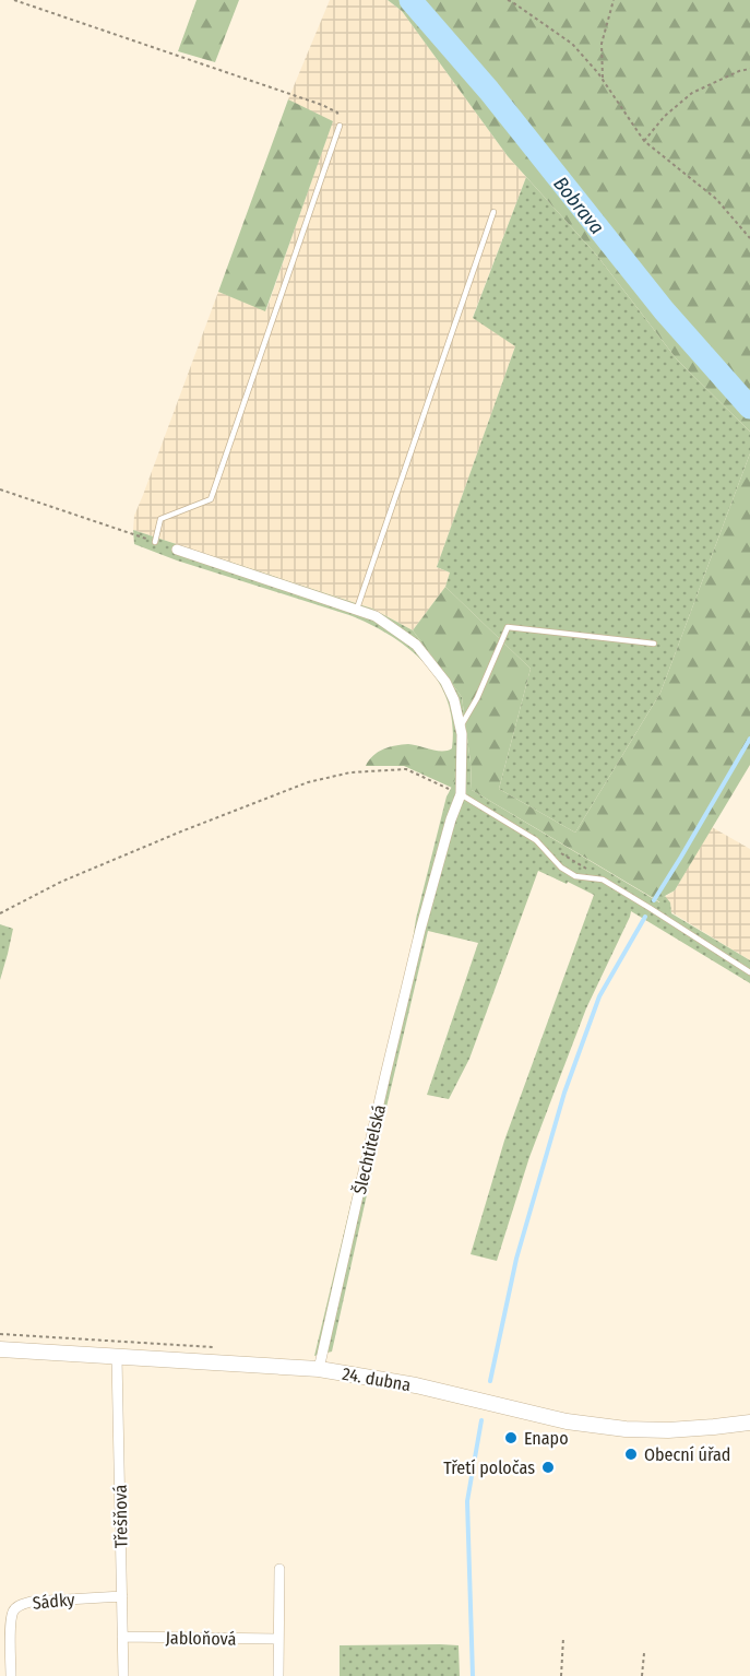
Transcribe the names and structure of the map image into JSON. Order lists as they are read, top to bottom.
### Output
{
  "streets": {
    "main road": ["24. dubna"],
    "street": [
      "Šlechtitelská",
      "Třešňová",
      "Sádky",
      "Jabloňová"
    ]
  },
  "crossings": [
    ["Šlechtitelská", "24. dubna"],
    ["24. dubna", "Třešňová"],
    ["Třešňová", "Sádky"],
    ["Třešňová", "Jabloňová"]
  ],
  "water": ["Bobrava"],
  "places": ["Enapo", "Obecní úřad", "Třetí poločas"]
}
